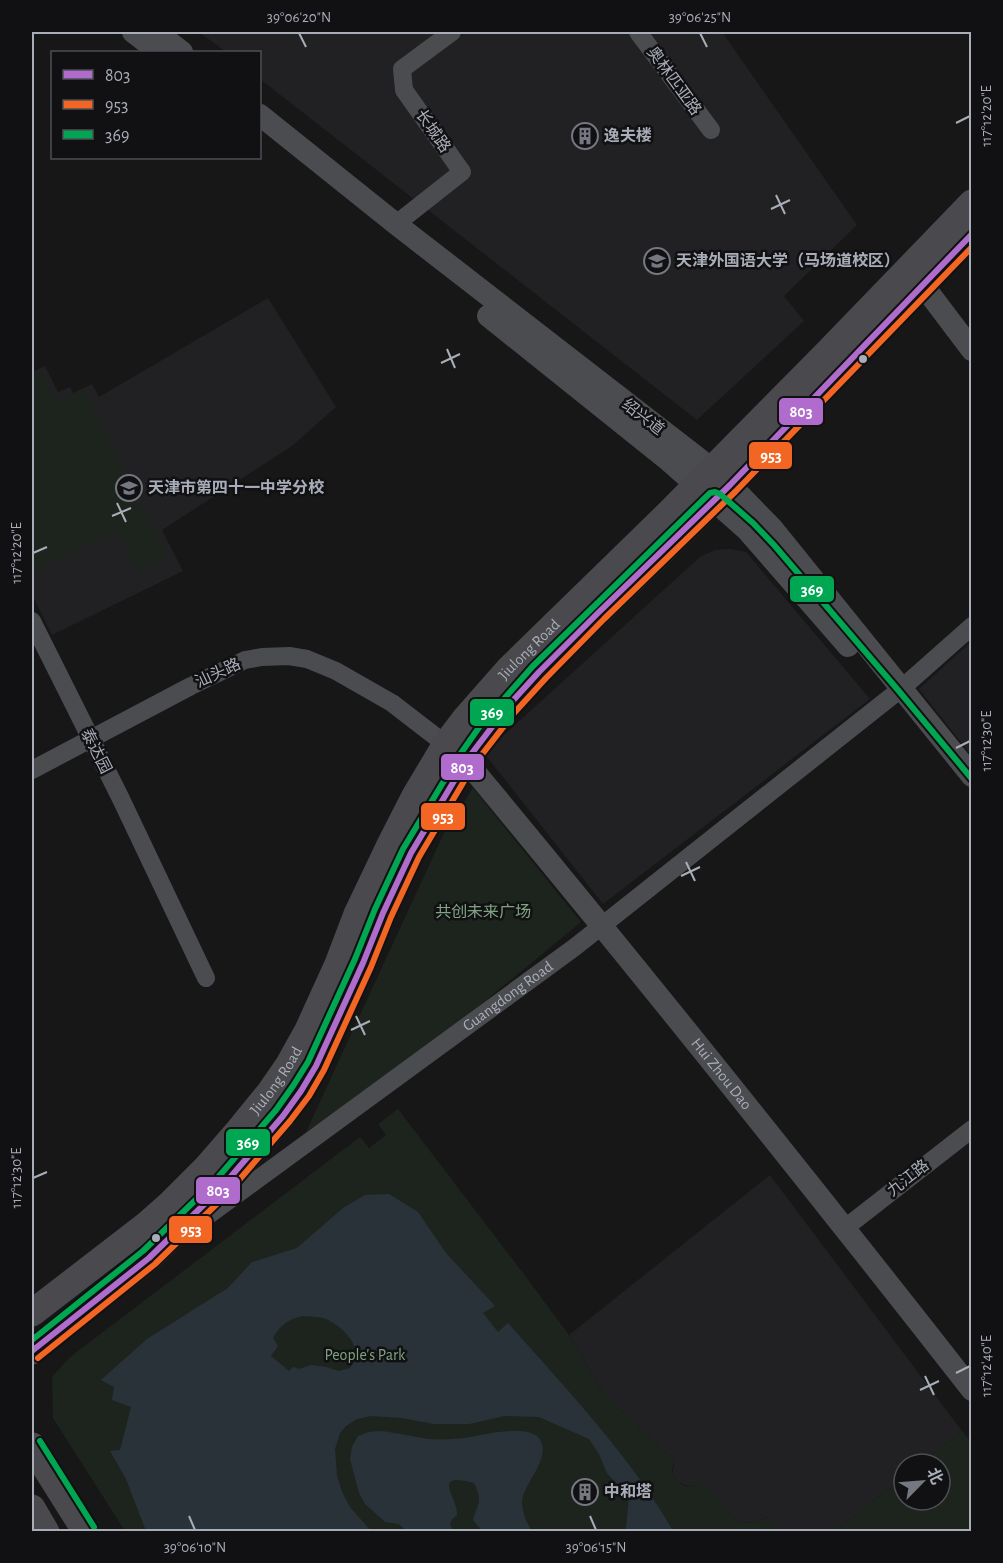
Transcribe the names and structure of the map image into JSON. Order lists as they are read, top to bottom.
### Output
{
  "streets": {
    "main road": ["Jiulong Road", "Guangdong Road"],
    "street": [
      "奥林匹亚路",
      "长城路",
      "绍兴道",
      "汕头路",
      "泰达园",
      "Hui Zhou Dao",
      "九江路"
    ]
  },
  "crossings": [
    ["长城路", "绍兴道"],
    ["绍兴道", "Jiulong Road"],
    ["绍兴道", "Guangdong Road"],
    ["Jiulong Road", "汕头路"],
    ["Jiulong Road", "Guangdong Road"],
    ["Jiulong Road", "Hui Zhou Dao"],
    ["汕头路", "泰达园"],
    ["汕头路", "Hui Zhou Dao"],
    ["Guangdong Road", "Hui Zhou Dao"],
    ["Hui Zhou Dao", "九江路"]
  ],
  "parks": ["共创未来广场", "People's Park"],
  "places": {
    "building": ["逸夫楼", "中和塔"],
    "school or university": ["天津外国语大学（马场道校区）", "天津市第四十一中学分校"]
  },
  "lines": ["transit line 803", "transit line 953", "transit line 369"],
  "legend": ["803", "953", "369"],
  "north": "top right",
  "coordinates": [
    "39°06'20\"N",
    "39°06'25\"N",
    "117°12'20\"E",
    "117°12'30\"E",
    "117°12'40\"E",
    "39°06'10\"N",
    "39°06'15\"N"
  ]
}
